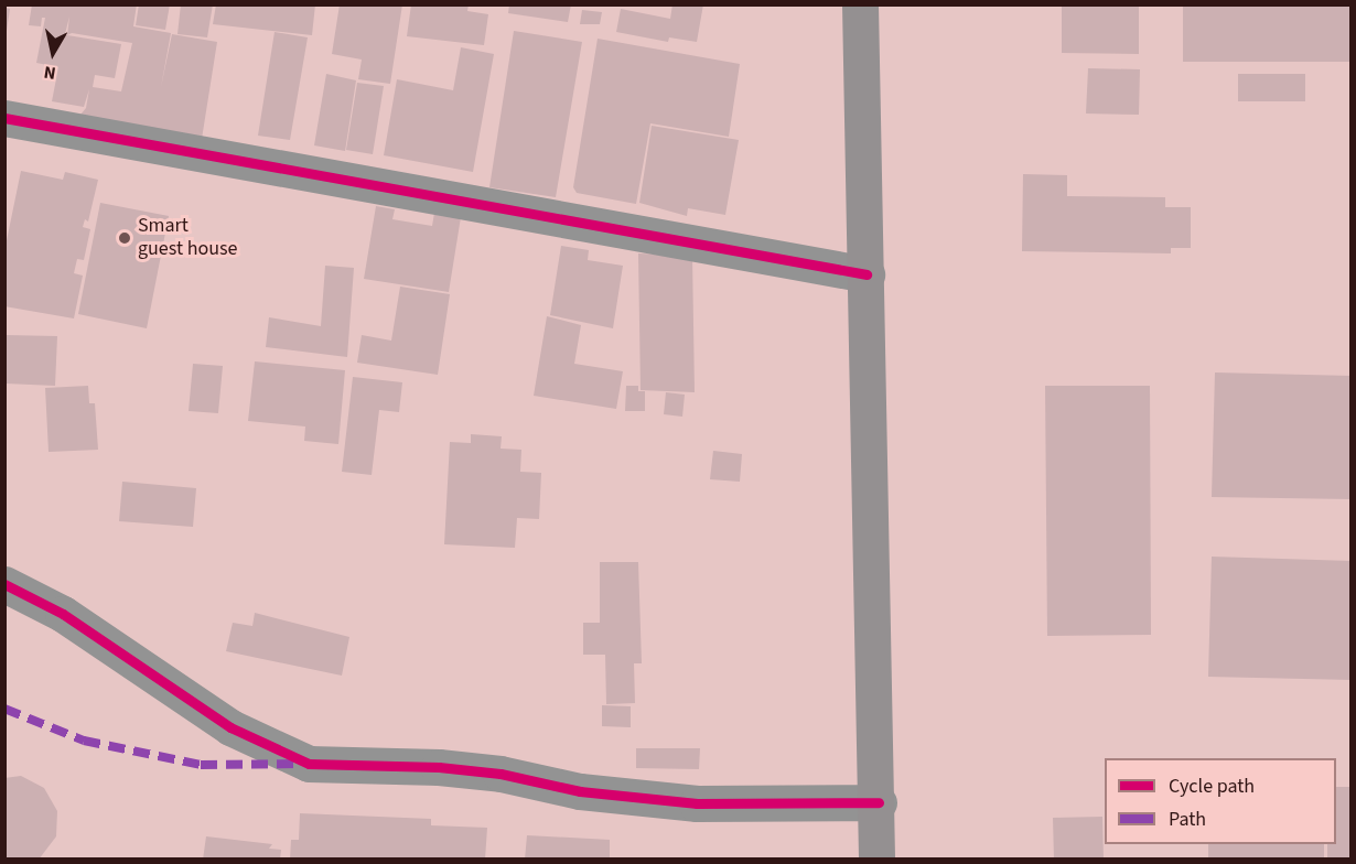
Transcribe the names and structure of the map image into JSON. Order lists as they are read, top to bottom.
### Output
{
  "places": ["Smart guest house"],
  "legend": ["Cycle path", "Path"],
  "north": "bottom"
}
